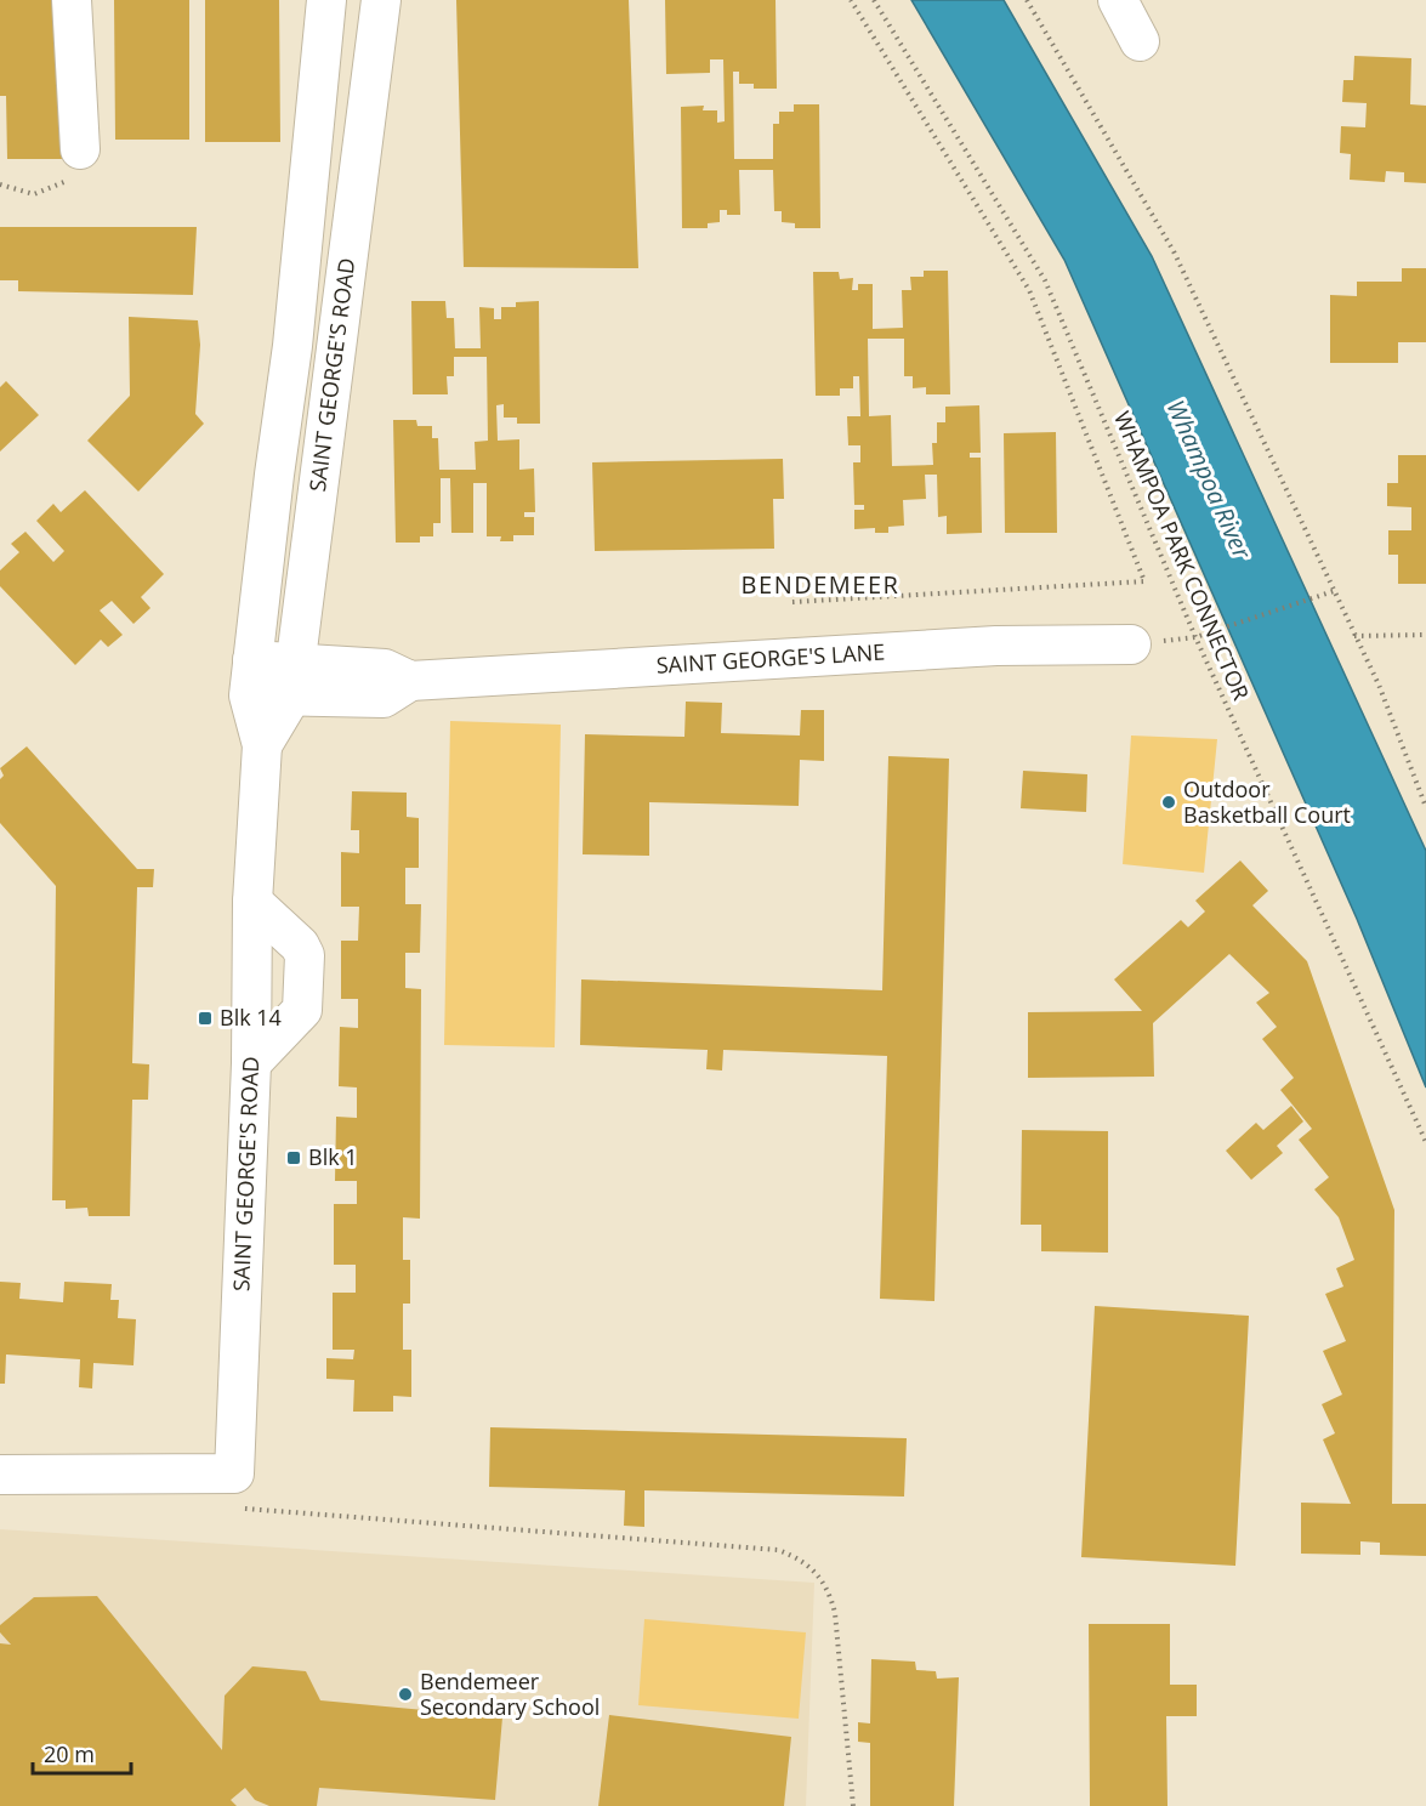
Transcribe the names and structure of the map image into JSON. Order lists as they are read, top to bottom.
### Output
{
  "streets": {
    "street": ["SAINT GEORGE'S ROAD", "SAINT GEORGE'S LANE"],
    "path": ["WHAMPOA PARK CONNECTOR"]
  },
  "crossings": [
    ["SAINT GEORGE'S ROAD", "SAINT GEORGE'S LANE"]
  ],
  "districts": ["BENDEMEER"],
  "water": ["Whampoa River"],
  "places": {
    "other": ["Outdoor Basketball Court", "Bendemeer Secondary School"],
    "transit": ["Blk 14", "Blk 1"]
  },
  "scale_bar": "20 m"
}
